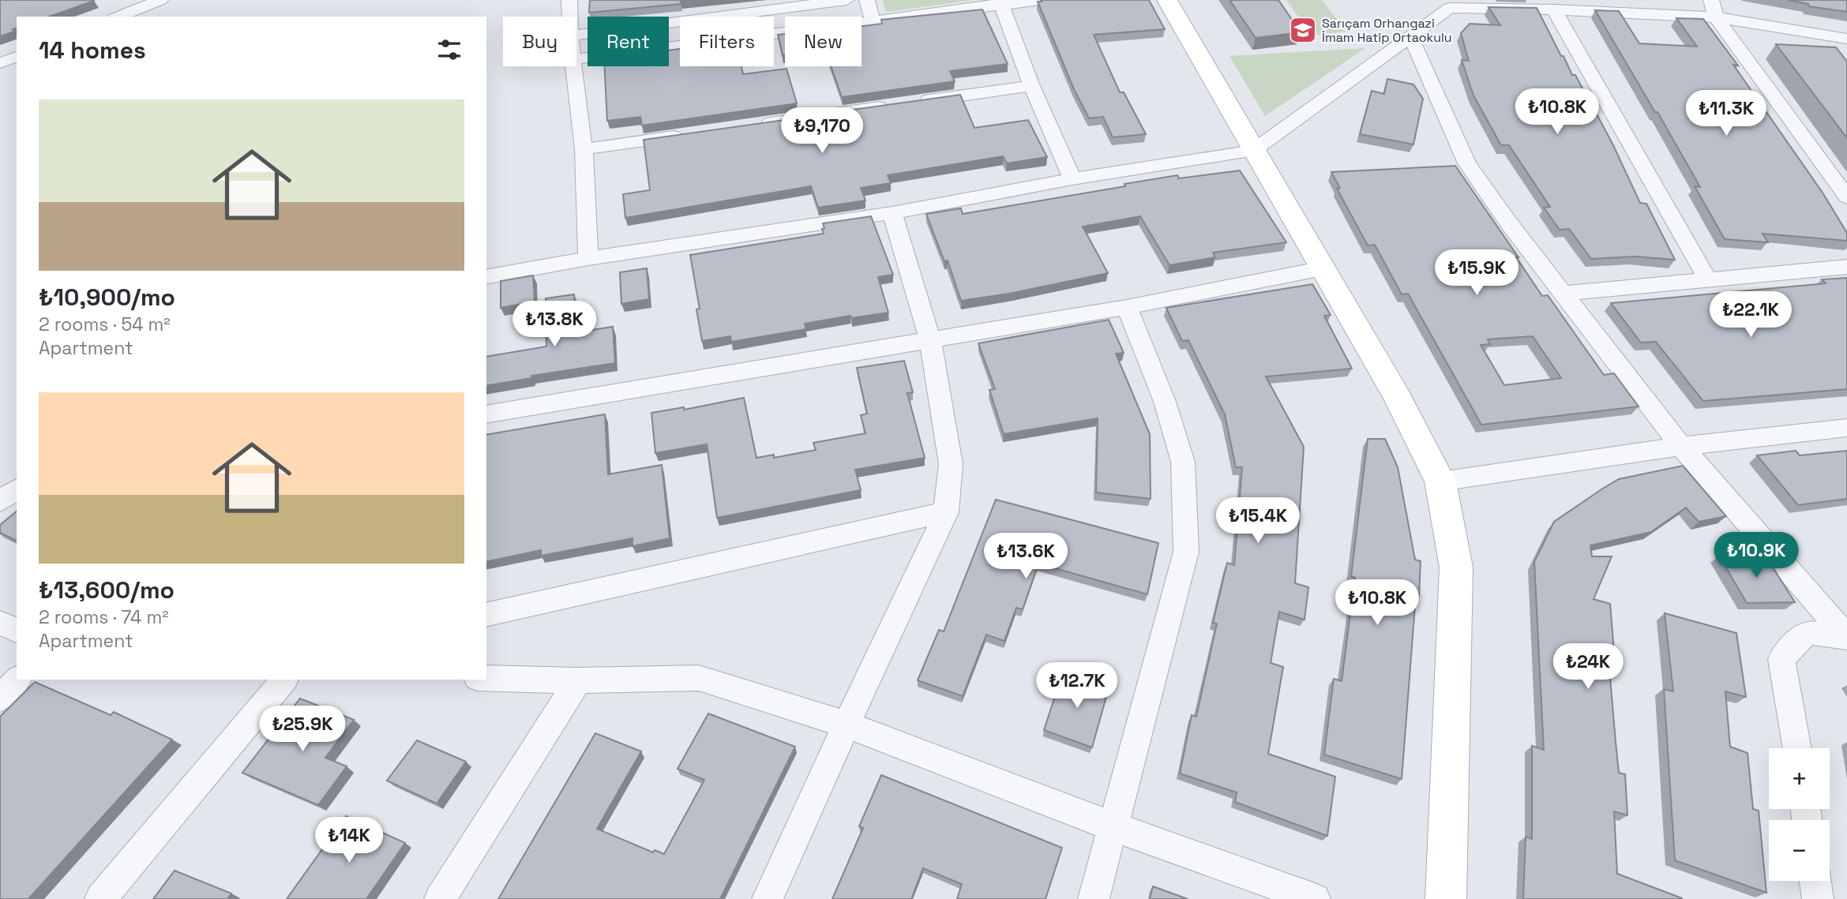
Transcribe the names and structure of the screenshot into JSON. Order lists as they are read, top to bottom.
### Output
{
  "places": {
    "school or university": ["Sarıçam Orhangazi İmam Hatip Ortaokulu"]
  },
  "page": {
    "chip": [
      "Buy",
      "Rent",
      "Filters",
      "New"
    ],
    "heading": "14 homes",
    "list": [
      {
        "name": "₺10,900/mo",
        "note": "2 rooms · 54 m² · Apartment"
      },
      {
        "name": "₺13,600/mo",
        "note": "2 rooms · 74 m² · Apartment"
      }
    ],
    "price": [
      "₺10.8K",
      "₺11.3K",
      "₺9,170",
      "₺15.9K",
      "₺22.1K",
      "₺13.8K",
      "₺15.4K",
      "₺10.9K",
      "₺13.6K",
      "₺10.8K",
      "₺24K",
      "₺12.7K",
      "₺25.9K",
      "₺14K"
    ],
    "map_buttons": ["+", "−"]
  }
}
